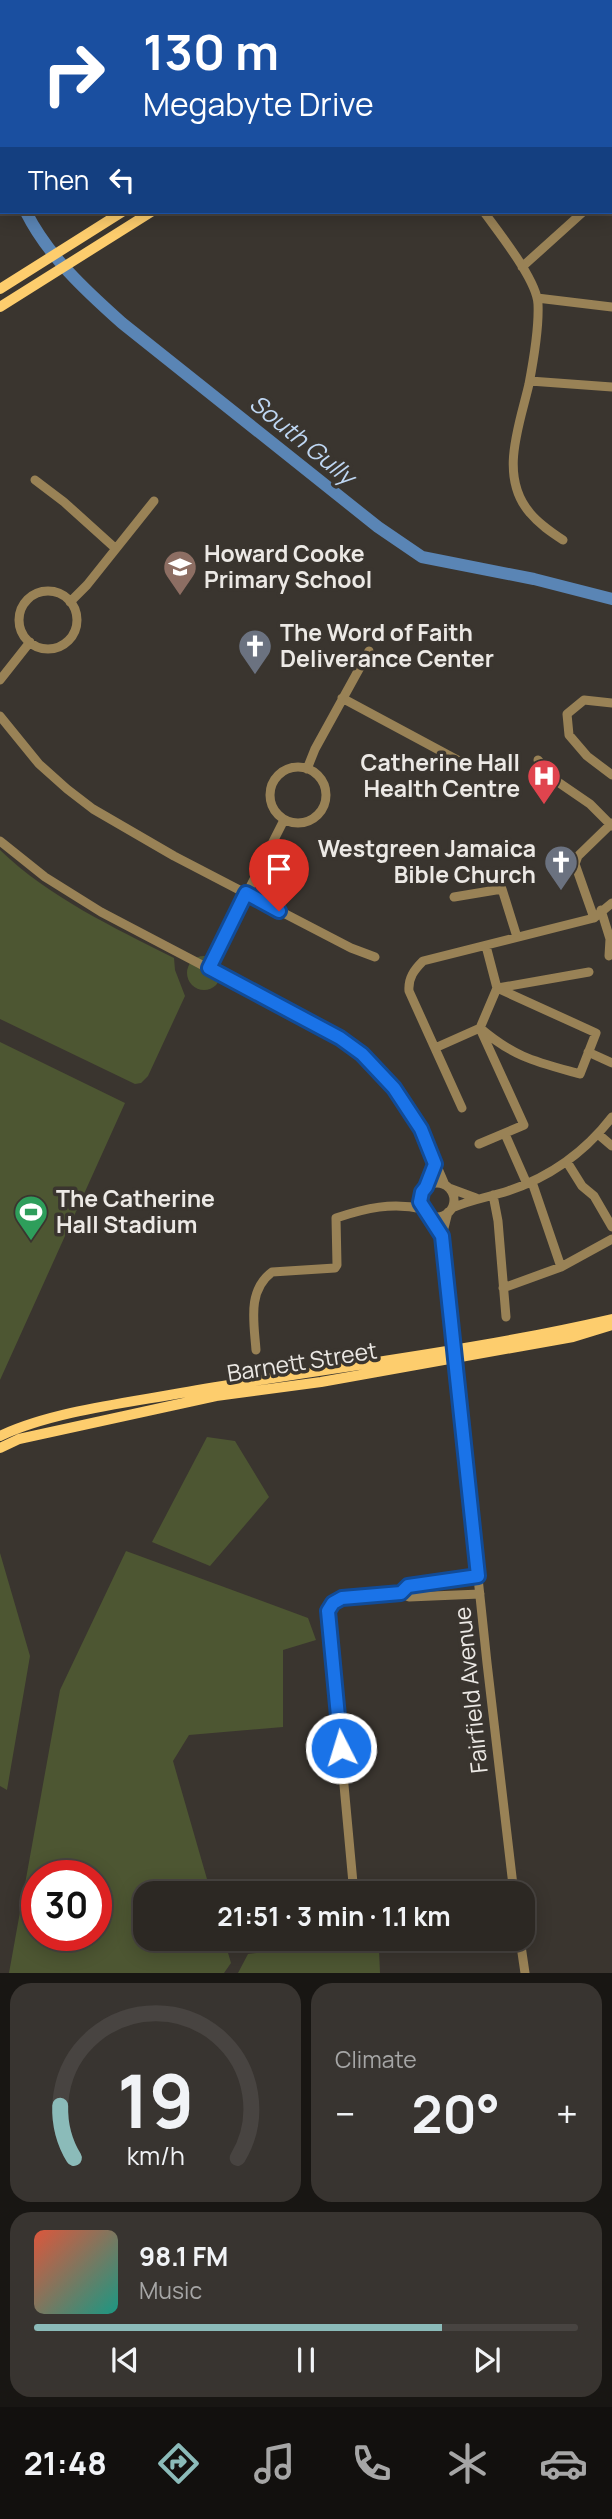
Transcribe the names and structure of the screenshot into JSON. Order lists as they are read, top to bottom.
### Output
{
  "streets": {
    "main road": ["Barnett Street"],
    "street": ["Fairfield Avenue"]
  },
  "crossings": [
    ["Barnett Street", "Fairfield Avenue"]
  ],
  "water": ["South Gully"],
  "places": {
    "school or university": ["Howard Cooke Primary School"],
    "church": ["The Word of Faith Deliverance Center", "Westgreen Jamaica Bible Church"],
    "hospital": ["Catherine Hall Health Centre"],
    "sports": ["The Catherine Hall Stadium"]
  },
  "page": {
    "turn": ["130 m", "Megabyte Drive"],
    "then": "Then",
    "limit": "30",
    "trip": "21:51 · 3 min · 1.1 km",
    "tile": "Climate",
    "heat": ["−", "20°", "+"],
    "song": ["98.1 FM", "Music"],
    "tabs": "21:48",
    "gauge": ["19", "km/h"]
  }
}
